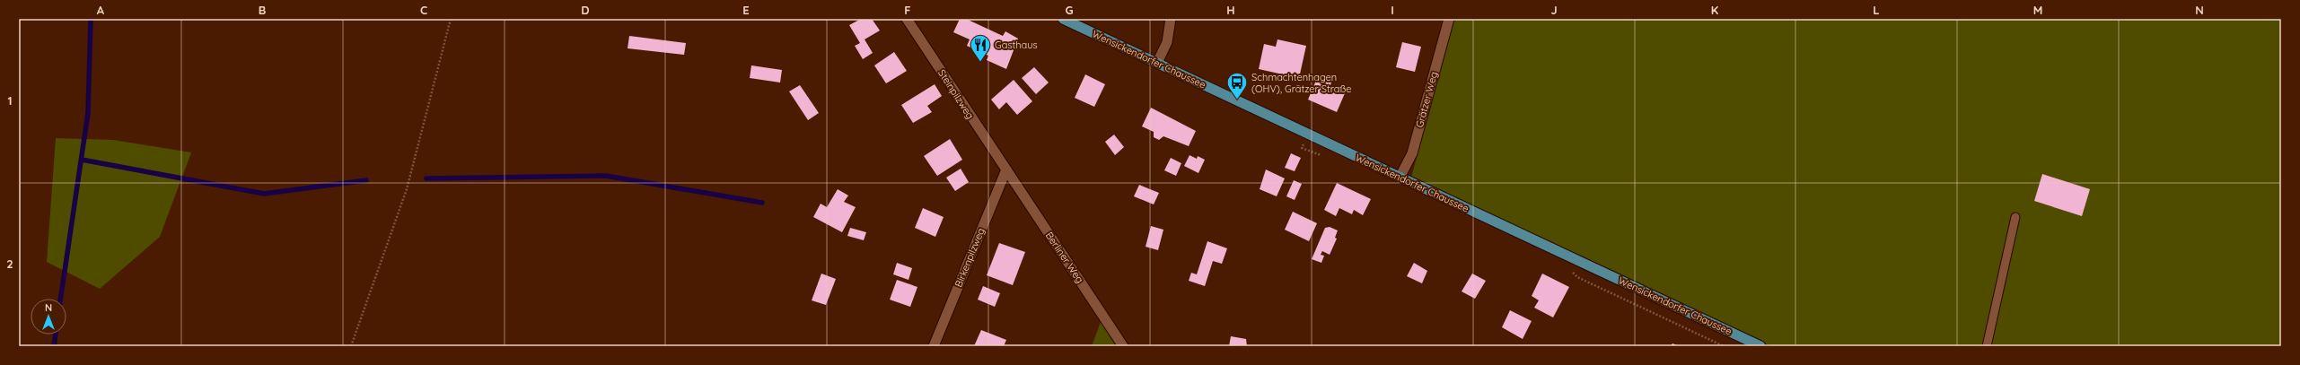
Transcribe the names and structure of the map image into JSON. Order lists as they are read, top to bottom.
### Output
{
  "streets": {
    "main road": ["Wensickendorfer Chaussee"],
    "street": [
      "Steinpilzweg",
      "Grätzer Weg",
      "Birkenpilzweg",
      "Berliner Weg"
    ]
  },
  "crossings": [
    ["Wensickendorfer Chaussee", "Grätzer Weg"],
    ["Steinpilzweg", "Birkenpilzweg"],
    ["Steinpilzweg", "Berliner Weg"],
    ["Birkenpilzweg", "Berliner Weg"]
  ],
  "places": {
    "restaurant": ["Gasthaus"],
    "bus stop": ["Schmachtenhagen (OHV), Grätzer Straße"]
  },
  "north": "top",
  "grid": {
    "columns": [
      "A",
      "B",
      "C",
      "D",
      "E",
      "F",
      "G",
      "H",
      "I",
      "J",
      "K",
      "L",
      "M",
      "N"
    ],
    "rows": ["1", "2"]
  }
}
